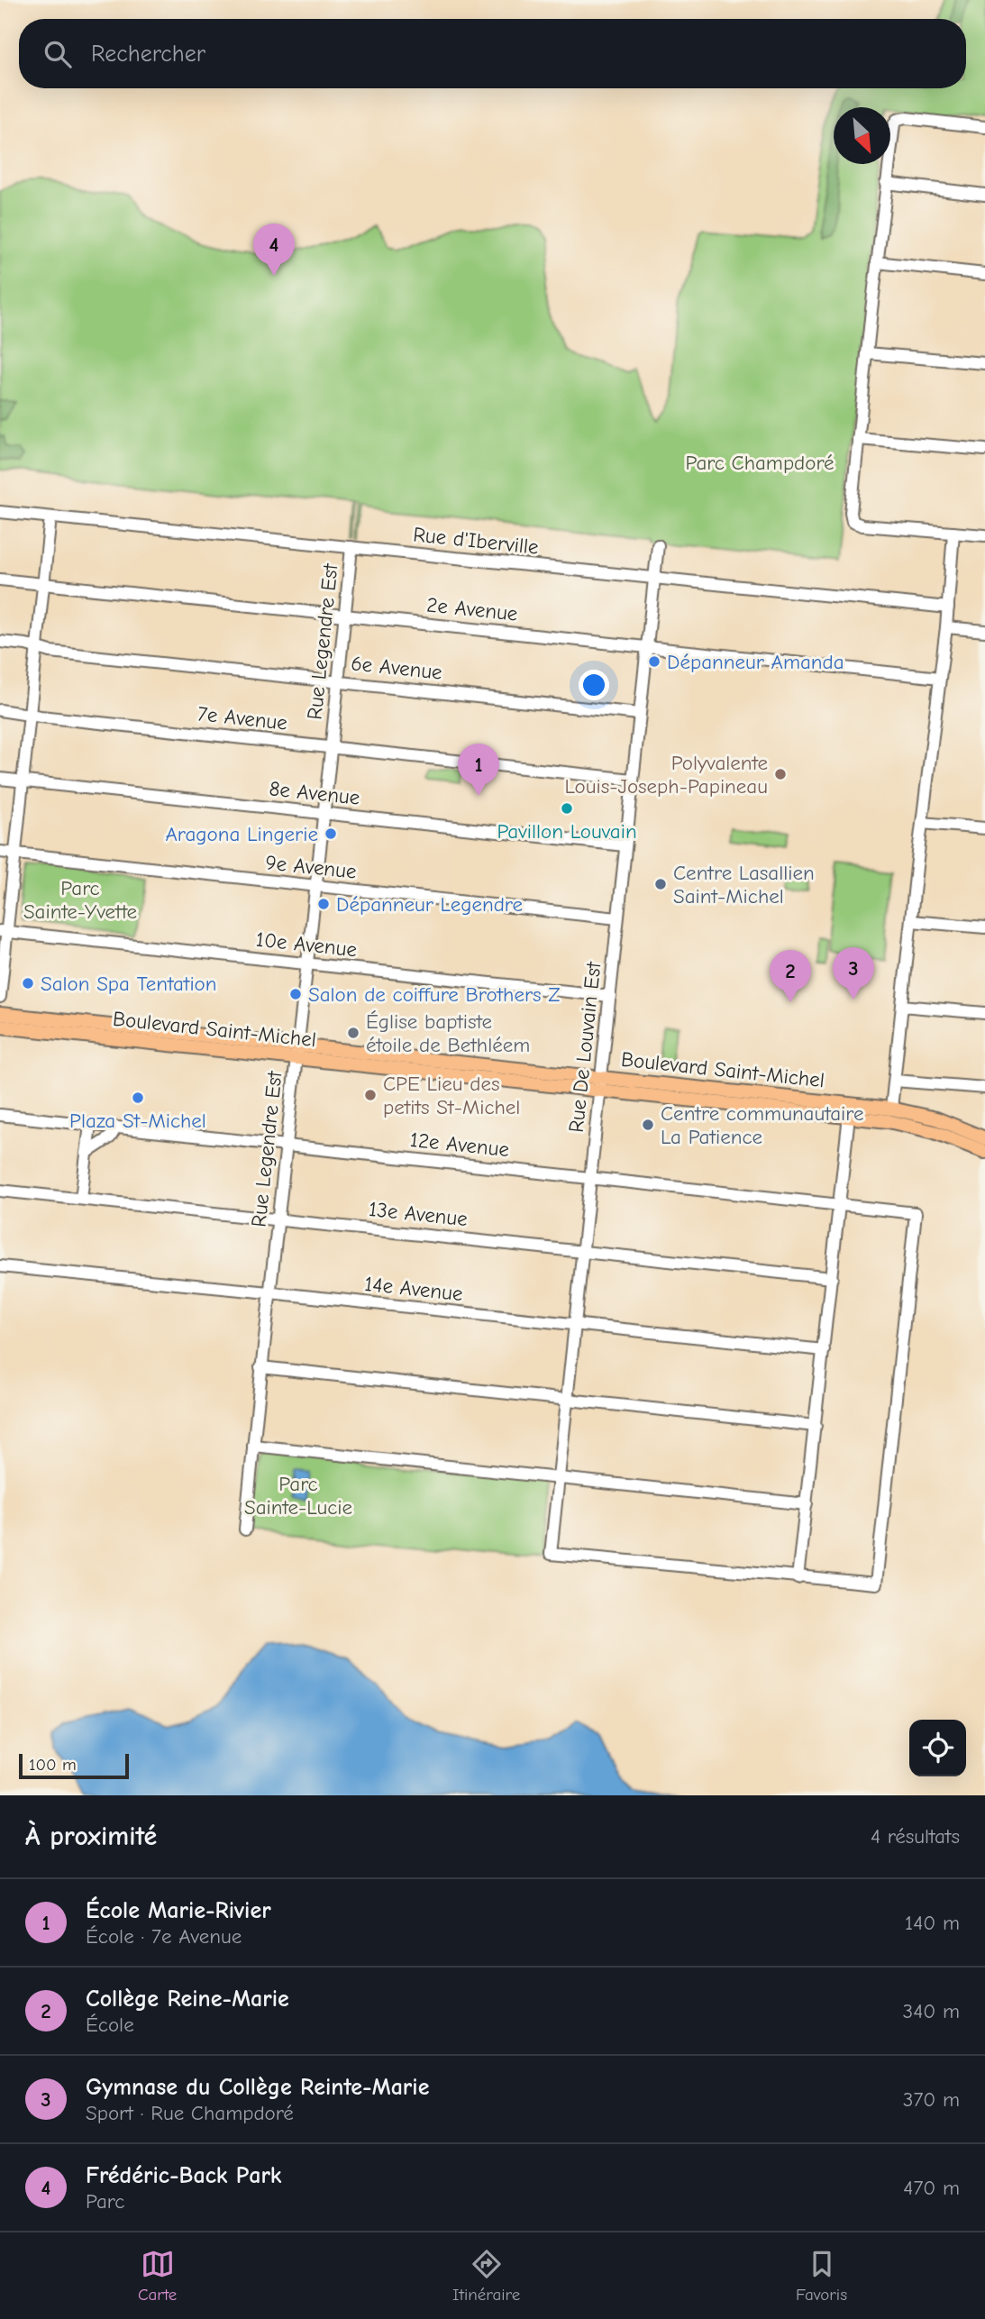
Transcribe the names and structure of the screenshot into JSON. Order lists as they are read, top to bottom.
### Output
{
  "streets": {
    "main road": ["Boulevard Saint-Michel"],
    "street": [
      "Rue d'Iberville",
      "2e Avenue",
      "Rue Legendre Est",
      "6e Avenue",
      "7e Avenue",
      "8e Avenue",
      "9e Avenue",
      "10e Avenue",
      "Rue De Louvain Est",
      "12e Avenue",
      "13e Avenue",
      "14e Avenue"
    ]
  },
  "crossings": [
    ["Rue d'Iberville", "Rue Legendre Est"],
    ["Rue d'Iberville", "Rue De Louvain Est"],
    ["2e Avenue", "Rue Legendre Est"],
    ["2e Avenue", "Rue De Louvain Est"],
    ["Rue Legendre Est", "6e Avenue"],
    ["Rue Legendre Est", "7e Avenue"],
    ["Rue Legendre Est", "8e Avenue"],
    ["Rue Legendre Est", "9e Avenue"],
    ["Rue Legendre Est", "10e Avenue"],
    ["Rue Legendre Est", "Boulevard Saint-Michel"],
    ["Rue Legendre Est", "12e Avenue"],
    ["Rue Legendre Est", "13e Avenue"],
    ["Rue Legendre Est", "14e Avenue"],
    ["6e Avenue", "Rue De Louvain Est"],
    ["7e Avenue", "Rue De Louvain Est"],
    ["8e Avenue", "Rue De Louvain Est"],
    ["9e Avenue", "Rue De Louvain Est"],
    ["10e Avenue", "Rue De Louvain Est"],
    ["Boulevard Saint-Michel", "Rue De Louvain Est"],
    ["Rue De Louvain Est", "12e Avenue"],
    ["Rue De Louvain Est", "13e Avenue"],
    ["Rue De Louvain Est", "14e Avenue"]
  ],
  "parks": ["Parc Champdoré", "Parc Sainte-Yvette", "Parc Sainte-Lucie"],
  "places": [
    "Dépanneur Amanda",
    "Polyvalente Louis-Joseph-Papineau",
    "Pavillon Louvain",
    "Aragona Lingerie",
    "Centre Lasallien Saint-Michel",
    "Dépanneur Legendre",
    "Salon Spa Tentation",
    "Salon de coiffure Brothers Z",
    "Église baptiste étoile de Bethléem",
    "CPE Lieu des petits St-Michel",
    "Plaza St-Michel",
    "Centre communautaire La Patience"
  ],
  "scale_bar": "100 m",
  "north": "bottom right",
  "page": {
    "search": "Rechercher",
    "pins": [
      "4",
      "1",
      "3",
      "2"
    ],
    "scale": "100 m",
    "heading": ["À proximité", "4 résultats"],
    "list": [
      {
        "mark": "1",
        "name": "École Marie-Rivier",
        "note": "École · 7e Avenue",
        "value": "140 m"
      },
      {
        "mark": "2",
        "name": "Collège Reine-Marie",
        "note": "École",
        "value": "340 m"
      },
      {
        "mark": "3",
        "name": "Gymnase du Collège Reinte-Marie",
        "note": "Sport · Rue Champdoré",
        "value": "370 m"
      },
      {
        "mark": "4",
        "name": "Frédéric-Back Park",
        "note": "Parc",
        "value": "470 m"
      }
    ],
    "nav": ["Carte", "Itinéraire", "Favoris"]
  }
}
